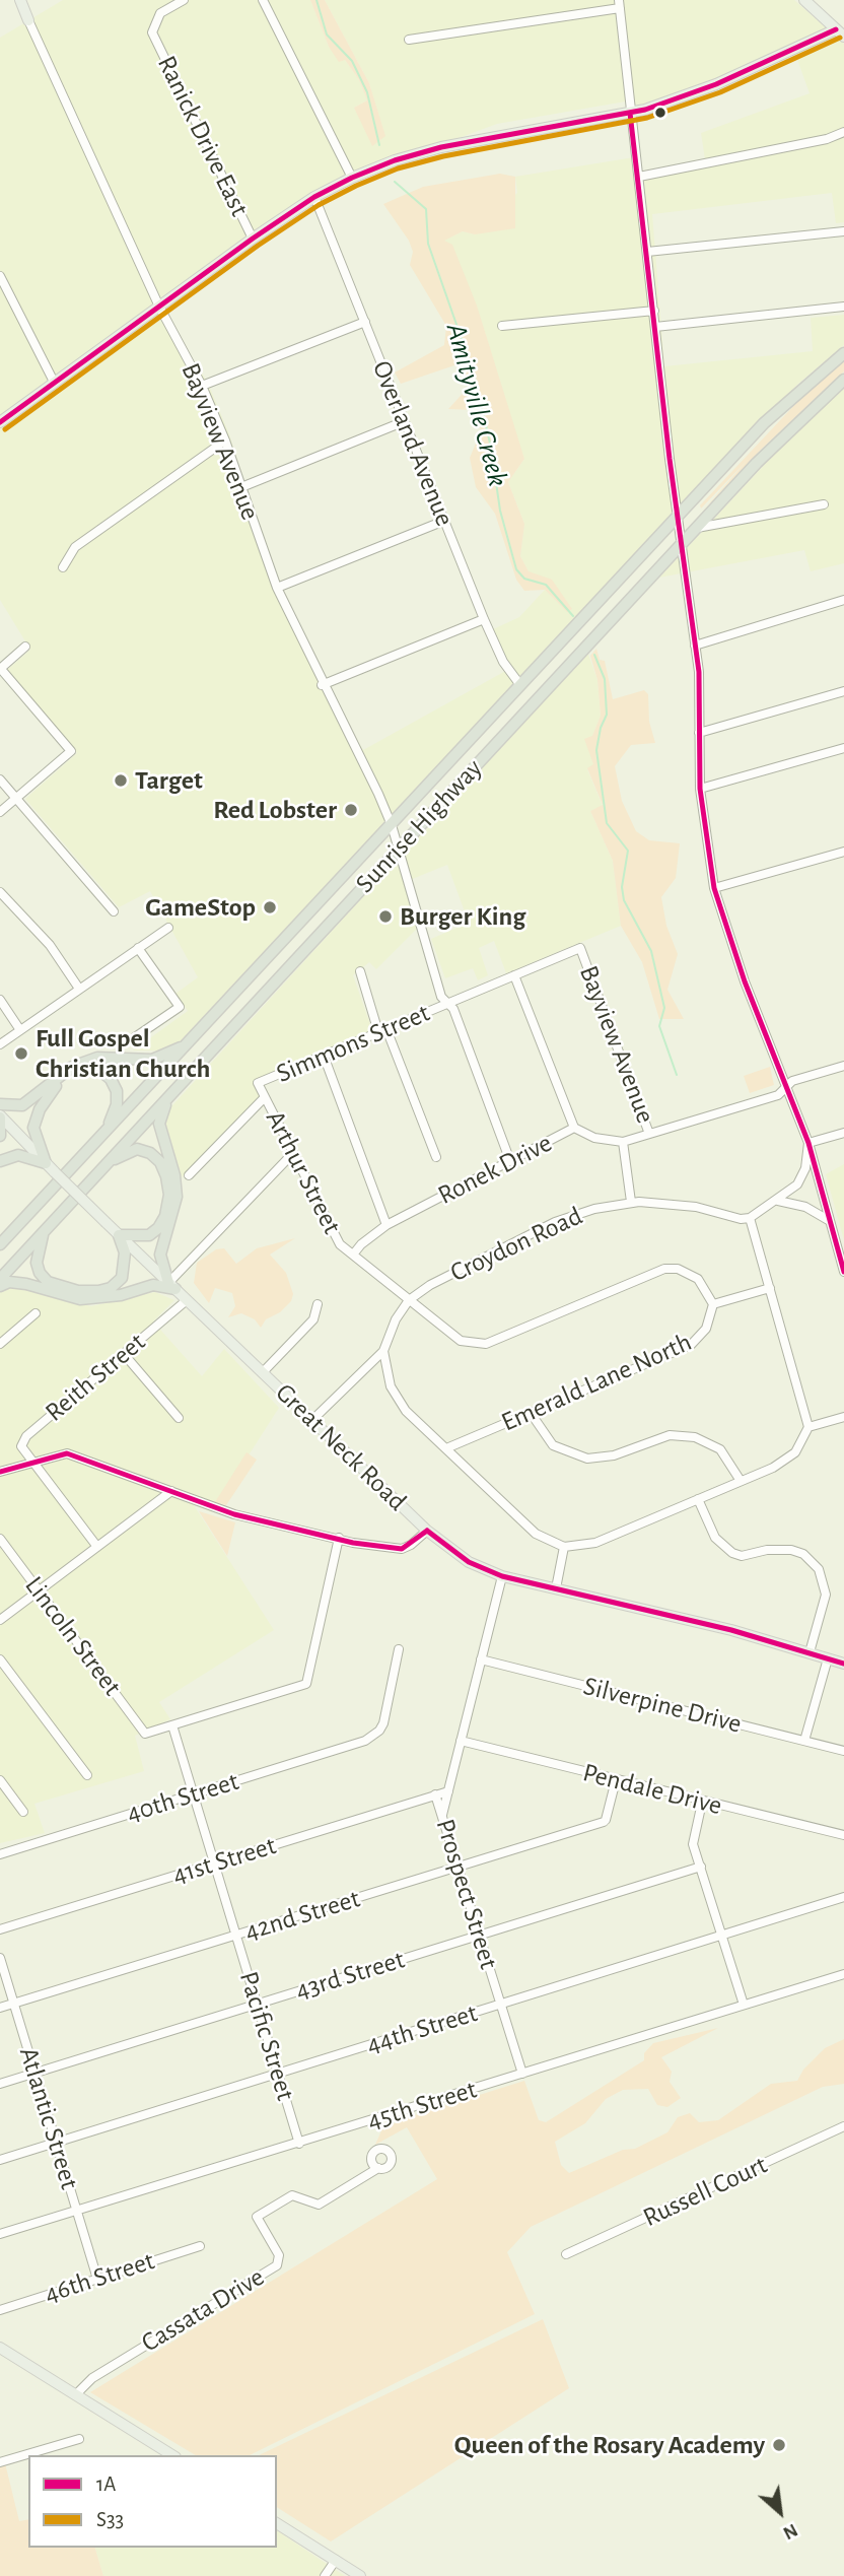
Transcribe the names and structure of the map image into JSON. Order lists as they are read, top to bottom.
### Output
{
  "streets": {
    "highway": ["Sunrise Highway"],
    "main road": ["Great Neck Road"],
    "street": [
      "Ranick Drive East",
      "Bayview Avenue",
      "Overland Avenue",
      "Simmons Street",
      "Ronek Drive",
      "Arthur Street",
      "Croydon Road",
      "Reith Street",
      "Emerald Lane North",
      "Lincoln Street",
      "Silverpine Drive",
      "Pendale Drive",
      "40th Street",
      "41st Street",
      "Prospect Street",
      "42nd Street",
      "43rd Street",
      "44th Street",
      "Pacific Street",
      "45th Street",
      "Atlantic Street",
      "Russell Court",
      "46th Street",
      "Cassata Drive"
    ]
  },
  "crossings": [
    ["Bayview Avenue", "Sunrise Highway"],
    ["Bayview Avenue", "Simmons Street"],
    ["Bayview Avenue", "Ronek Drive"],
    ["Overland Avenue", "Sunrise Highway"],
    ["Simmons Street", "Arthur Street"],
    ["Ronek Drive", "Arthur Street"],
    ["Arthur Street", "Croydon Road"],
    ["Arthur Street", "Emerald Lane North"],
    ["Croydon Road", "Great Neck Road"],
    ["Reith Street", "Great Neck Road"],
    ["Lincoln Street", "Pacific Street"],
    ["Pendale Drive", "42nd Street"],
    ["40th Street", "Pacific Street"],
    ["41st Street", "Prospect Street"],
    ["41st Street", "Pacific Street"],
    ["Prospect Street", "42nd Street"],
    ["Prospect Street", "43rd Street"],
    ["Prospect Street", "44th Street"],
    ["Prospect Street", "45th Street"],
    ["42nd Street", "Pacific Street"],
    ["42nd Street", "Atlantic Street"],
    ["43rd Street", "Pacific Street"],
    ["43rd Street", "Atlantic Street"],
    ["44th Street", "Pacific Street"],
    ["44th Street", "Atlantic Street"],
    ["Pacific Street", "45th Street"],
    ["45th Street", "Atlantic Street"],
    ["Atlantic Street", "46th Street"]
  ],
  "water": ["Amityville Creek"],
  "places": [
    "Target",
    "Red Lobster",
    "GameStop",
    "Burger King",
    "Full Gospel Christian Church",
    "Queen of the Rosary Academy"
  ],
  "lines": ["transit line 1A", "transit line S33"],
  "legend": ["1A", "S33"],
  "north": "bottom right"
}
